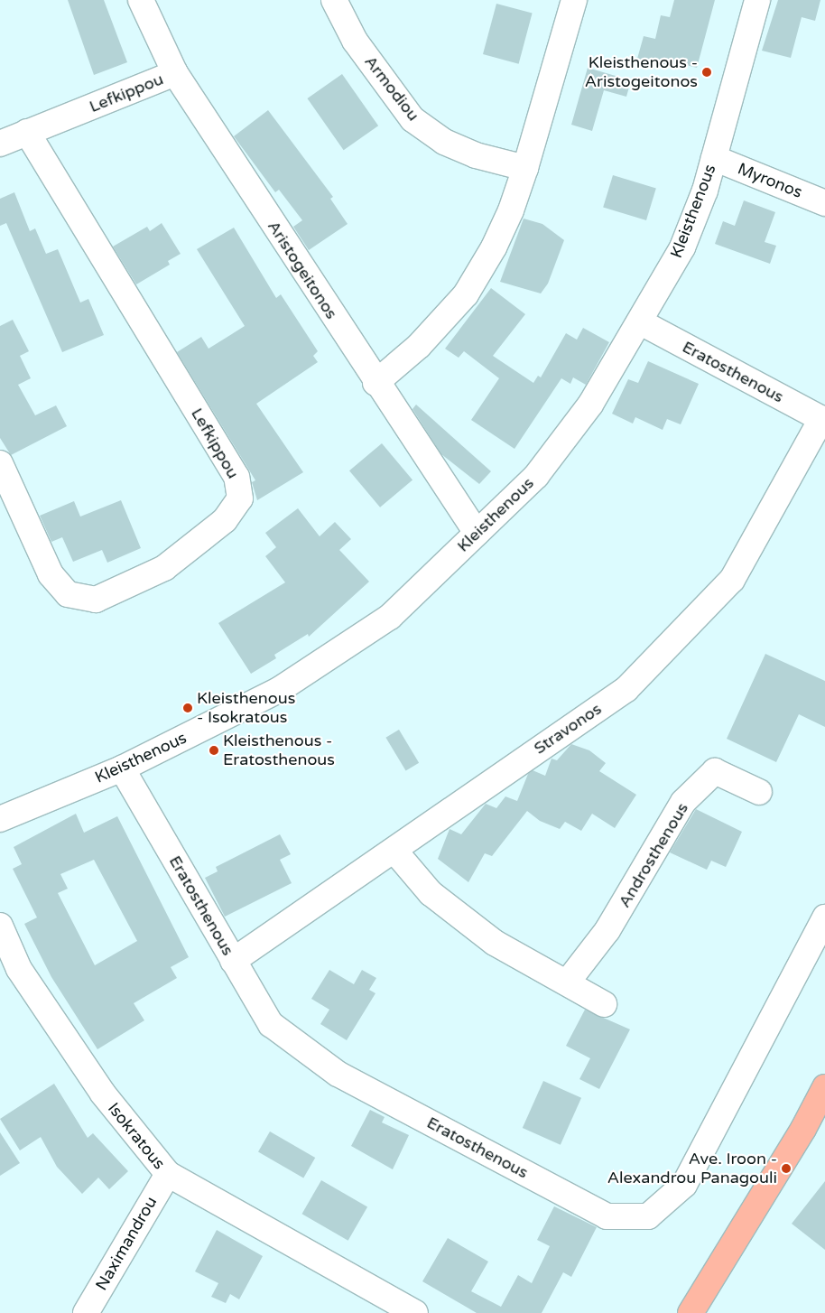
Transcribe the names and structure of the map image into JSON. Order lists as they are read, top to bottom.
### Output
{
  "streets": {
    "street": [
      "Armodiou",
      "Lefkippou",
      "Myronos",
      "Kleisthenous",
      "Aristogeitonos",
      "Eratosthenous",
      "Stravonos",
      "Androsthenous",
      "Isokratous",
      "Naximandrou"
    ]
  },
  "crossings": [
    ["Lefkippou", "Aristogeitonos"],
    ["Myronos", "Kleisthenous"],
    ["Kleisthenous", "Aristogeitonos"],
    ["Kleisthenous", "Eratosthenous"],
    ["Eratosthenous", "Stravonos"],
    ["Isokratous", "Naximandrou"]
  ],
  "places": [
    "Kleisthenous - Aristogeitonos",
    "Kleisthenous - Isokratous",
    "Kleisthenous - Eratosthenous",
    "Ave. Iroon - Alexandrou Panagouli"
  ]
}
